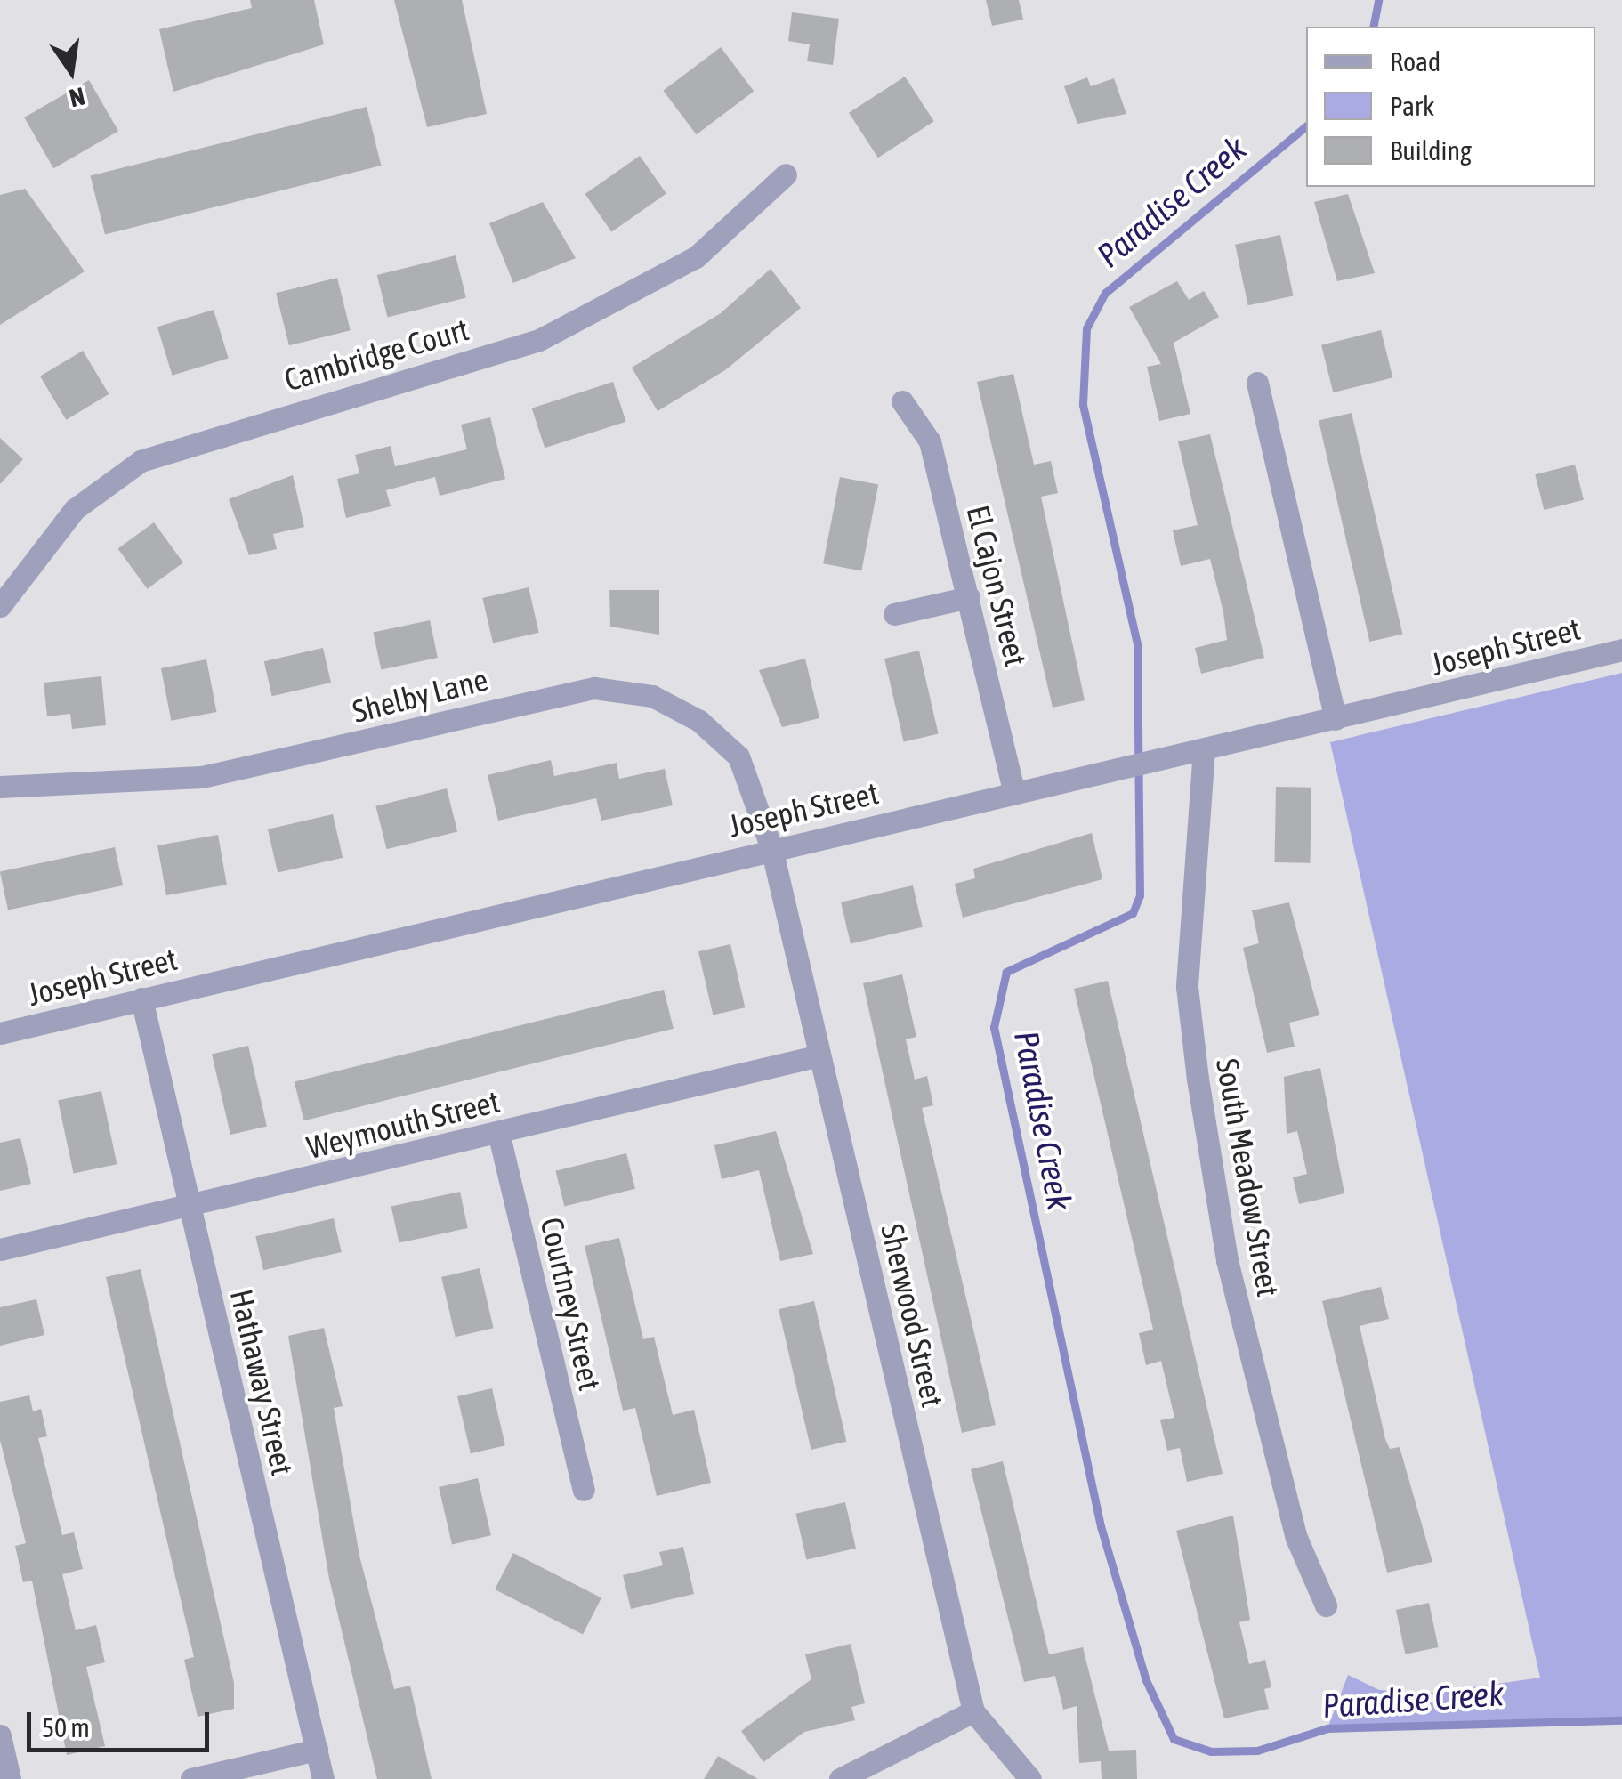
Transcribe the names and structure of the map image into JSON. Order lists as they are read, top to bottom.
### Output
{
  "streets": {
    "street": [
      "Cambridge Court",
      "El Cajon Street",
      "Joseph Street",
      "Shelby Lane",
      "Weymouth Street",
      "South Meadow Street",
      "Courtney Street",
      "Sherwood Street",
      "Hathaway Street"
    ]
  },
  "crossings": [
    ["El Cajon Street", "Joseph Street"],
    ["Joseph Street", "Shelby Lane"],
    ["Joseph Street", "South Meadow Street"],
    ["Joseph Street", "Sherwood Street"],
    ["Joseph Street", "Hathaway Street"],
    ["Shelby Lane", "Sherwood Street"],
    ["Weymouth Street", "Courtney Street"],
    ["Weymouth Street", "Sherwood Street"],
    ["Weymouth Street", "Hathaway Street"]
  ],
  "water": ["Paradise Creek"],
  "legend": ["Road", "Park", "Building"],
  "scale_bar": "50 m",
  "north": "bottom"
}
